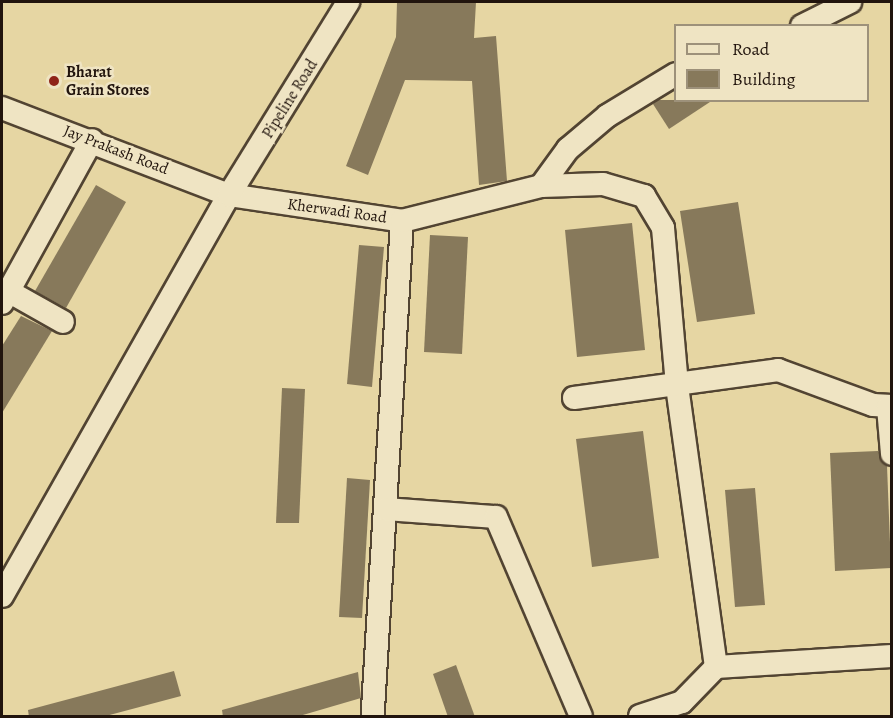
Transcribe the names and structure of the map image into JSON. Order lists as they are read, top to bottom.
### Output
{
  "streets": {
    "street": ["Pipeline Road", "Jay Prakash Road", "Kherwadi Road"]
  },
  "crossings": [
    ["Pipeline Road", "Jay Prakash Road"],
    ["Pipeline Road", "Kherwadi Road"],
    ["Jay Prakash Road", "Kherwadi Road"]
  ],
  "places": ["Bharat Grain Stores"],
  "legend": ["Road", "Building"]
}
